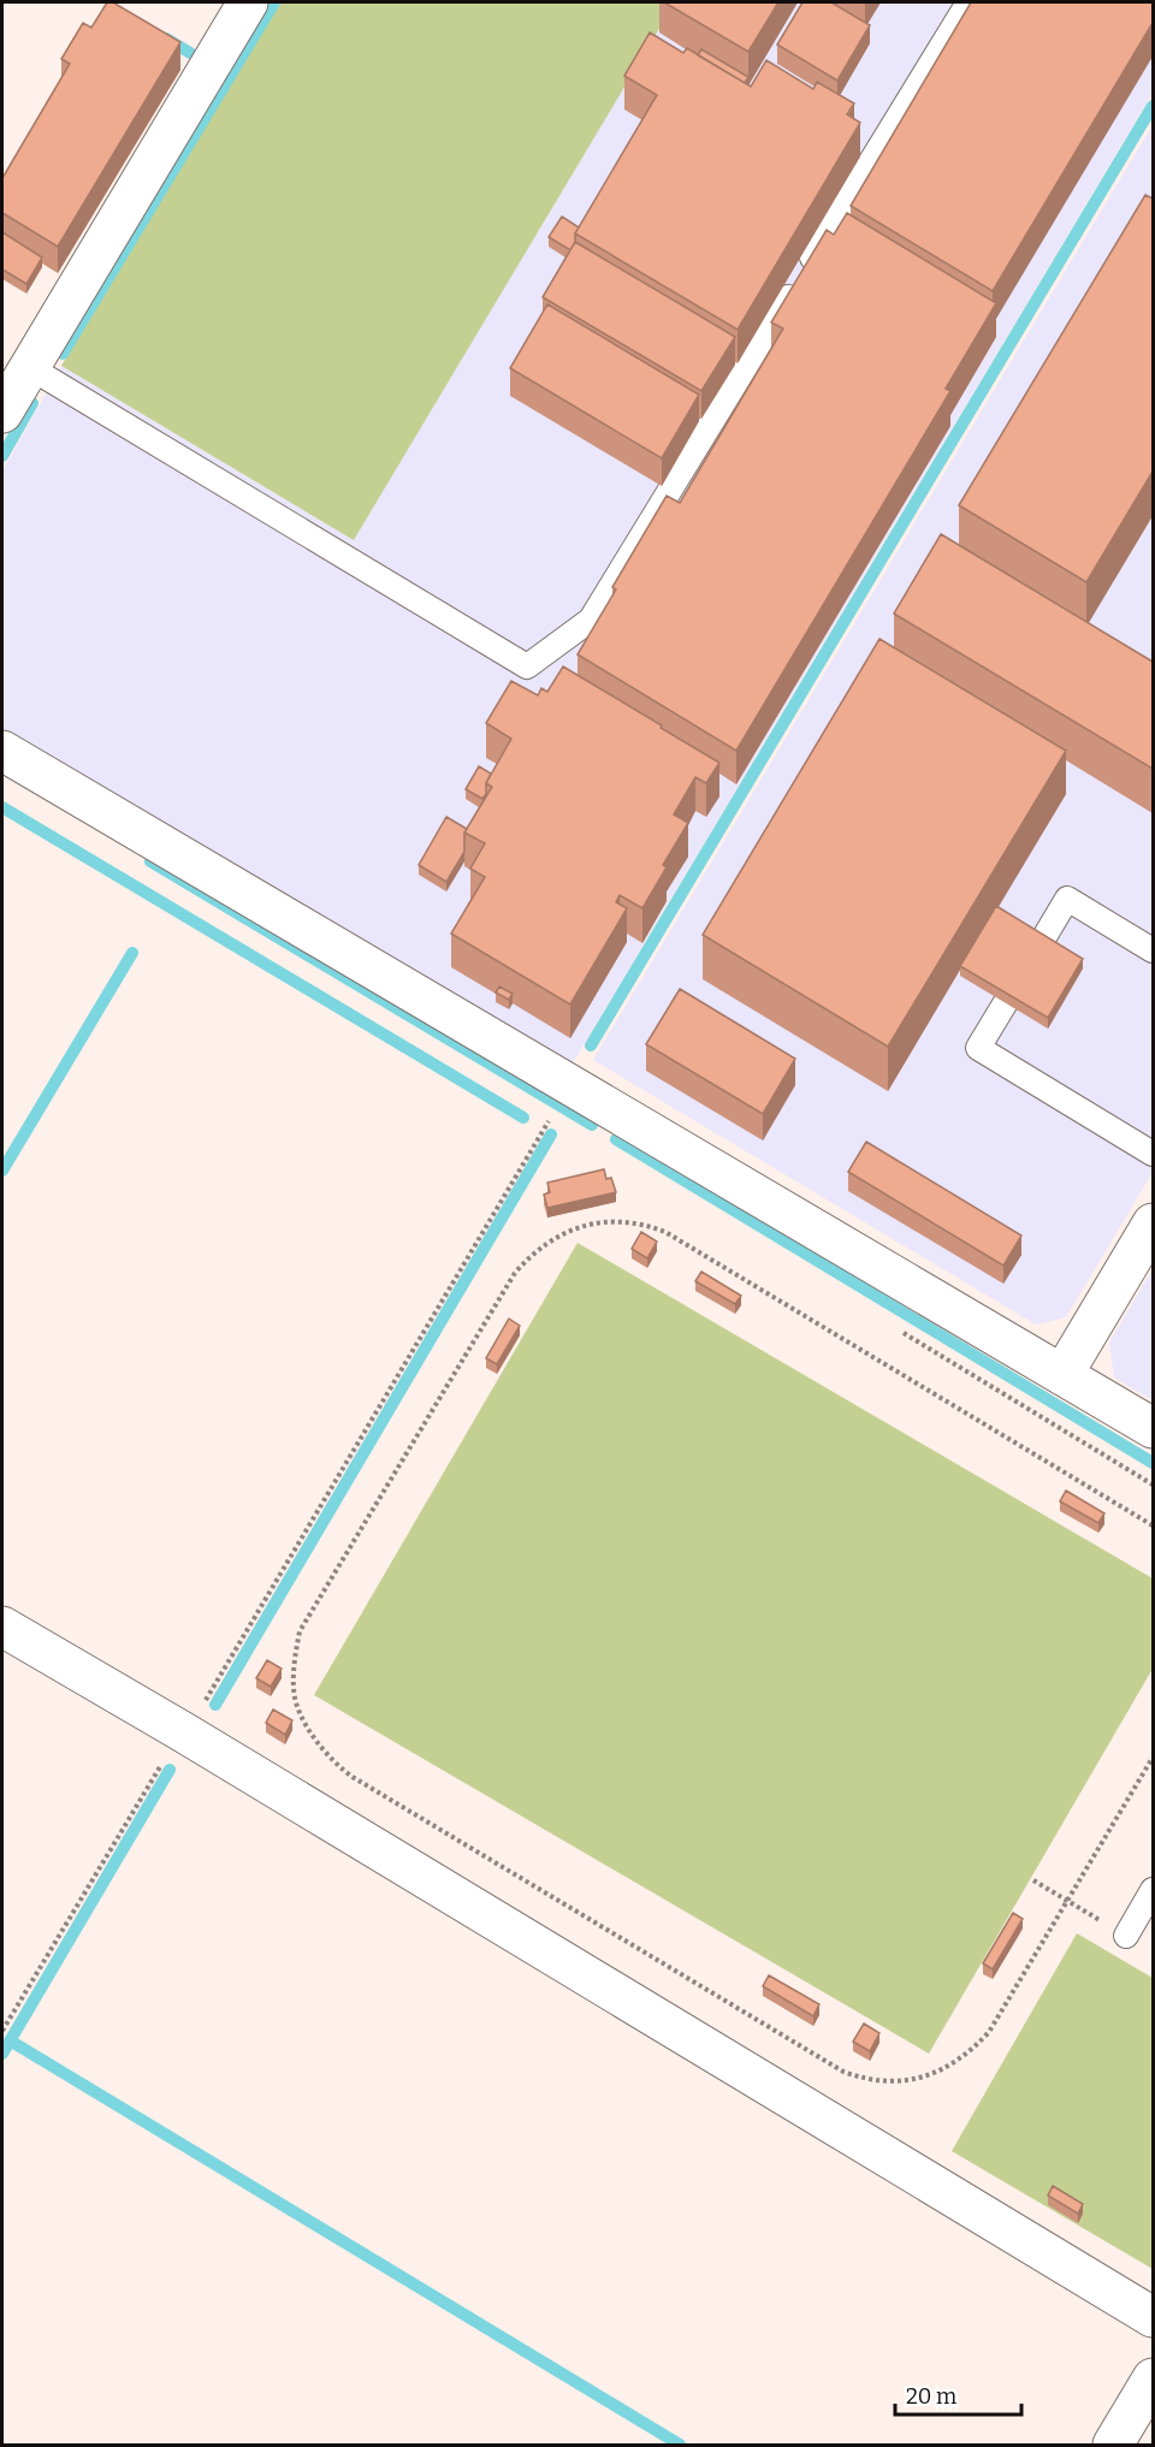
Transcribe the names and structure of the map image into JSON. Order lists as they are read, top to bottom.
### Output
{
  "scale_bar": "20 m"
}
